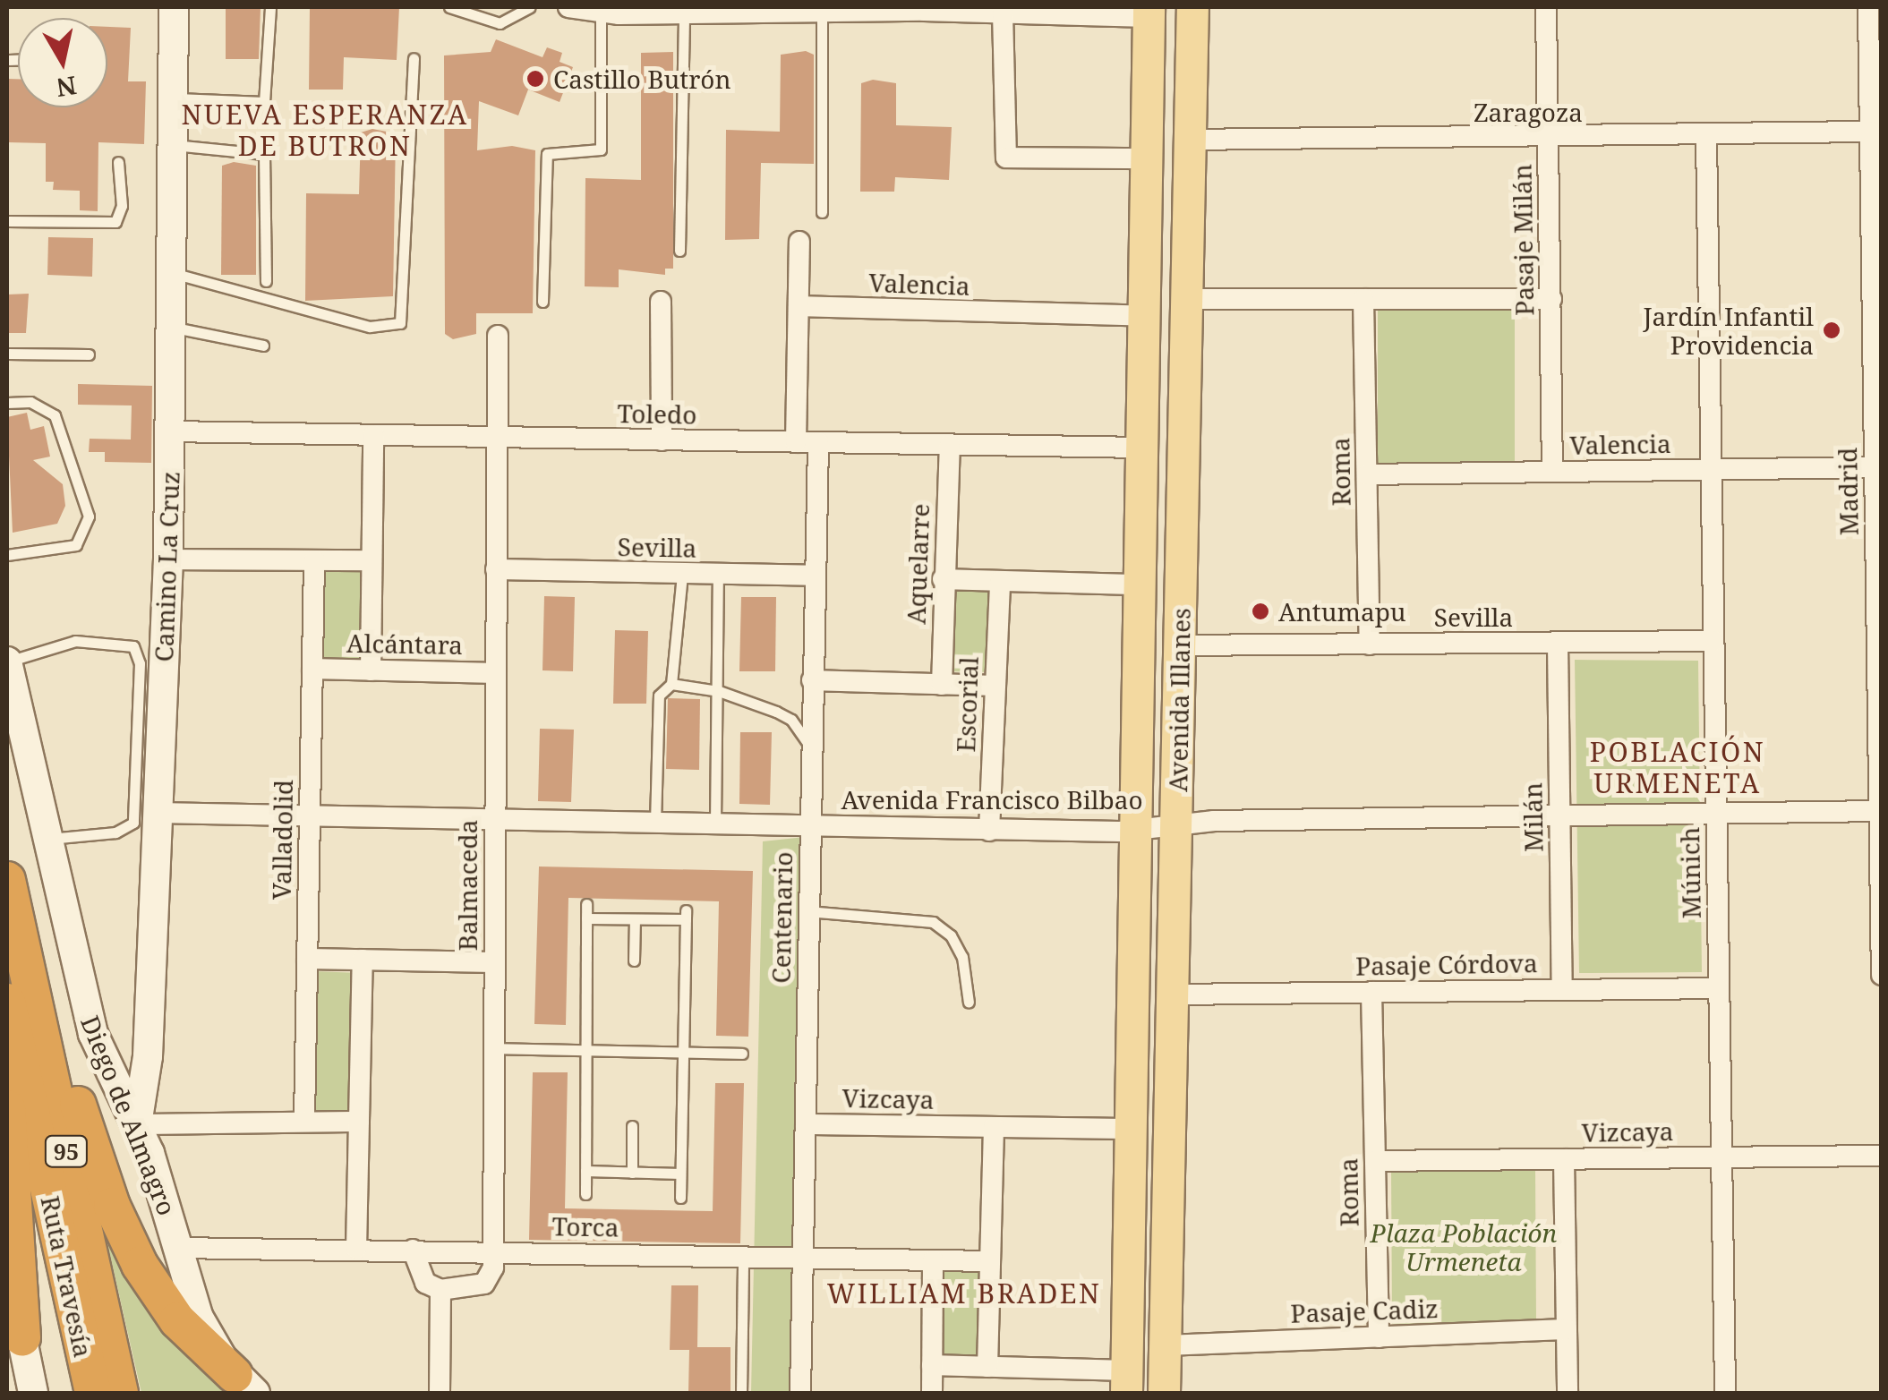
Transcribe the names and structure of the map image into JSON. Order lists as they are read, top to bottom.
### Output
{
  "streets": {
    "highway": ["95", "Ruta Travesía"],
    "main road": ["Avenida Illanes"],
    "street": [
      "Zaragoza",
      "Pasaje Milán",
      "Valencia",
      "Toledo",
      "Roma",
      "Madrid",
      "Sevilla",
      "Aquelarre",
      "Camino La Cruz",
      "Alcántara",
      "Escorial",
      "Avenida Francisco Bilbao",
      "Milán",
      "Valladolid",
      "Múnich",
      "Balmaceda",
      "Centenario",
      "Pasaje Córdova",
      "Vizcaya",
      "Diego de Almagro",
      "Torca",
      "Pasaje Cadiz"
    ]
  },
  "crossings": [
    ["Zaragoza", "Pasaje Milán"],
    ["Zaragoza", "Madrid"],
    ["Zaragoza", "Avenida Illanes"],
    ["Zaragoza", "Múnich"],
    ["Pasaje Milán", "Valencia"],
    ["Valencia", "Roma"],
    ["Valencia", "Madrid"],
    ["Valencia", "Avenida Illanes"],
    ["Valencia", "Múnich"],
    ["Toledo", "Aquelarre"],
    ["Toledo", "Camino La Cruz"],
    ["Toledo", "Avenida Illanes"],
    ["Toledo", "Balmaceda"],
    ["Toledo", "Centenario"],
    ["Roma", "Sevilla"],
    ["Roma", "Pasaje Córdova"],
    ["Roma", "Vizcaya"],
    ["Roma", "Pasaje Cadiz"],
    ["Madrid", "Avenida Francisco Bilbao"],
    ["Sevilla", "Avenida Illanes"],
    ["Sevilla", "Milán"],
    ["Sevilla", "Múnich"],
    ["Sevilla", "Balmaceda"],
    ["Sevilla", "Centenario"],
    ["Camino La Cruz", "Avenida Francisco Bilbao"],
    ["Camino La Cruz", "Diego de Almagro"],
    ["Alcántara", "Valladolid"],
    ["Alcántara", "Balmaceda"],
    ["Avenida Illanes", "Avenida Francisco Bilbao"],
    ["Avenida Illanes", "Pasaje Córdova"],
    ["Avenida Illanes", "Vizcaya"],
    ["Avenida Illanes", "Pasaje Cadiz"],
    ["Escorial", "Avenida Francisco Bilbao"],
    ["Avenida Francisco Bilbao", "Milán"],
    ["Avenida Francisco Bilbao", "Valladolid"],
    ["Avenida Francisco Bilbao", "Múnich"],
    ["Avenida Francisco Bilbao", "Balmaceda"],
    ["Avenida Francisco Bilbao", "Centenario"],
    ["Milán", "Pasaje Córdova"],
    ["Múnich", "Pasaje Córdova"],
    ["Múnich", "Vizcaya"],
    ["Balmaceda", "Torca"],
    ["Centenario", "Vizcaya"],
    ["Centenario", "Torca"],
    ["Diego de Almagro", "Torca"]
  ],
  "districts": ["NUEVA ESPERANZA DE BUTRON", "POBLACIÓN URMENETA", "WILLIAM BRADEN"],
  "parks": ["Plaza Población Urmeneta"],
  "places": ["Castillo Butrón", "Jardín Infantil Providencia", "Antumapu"],
  "north": "bottom"
}
